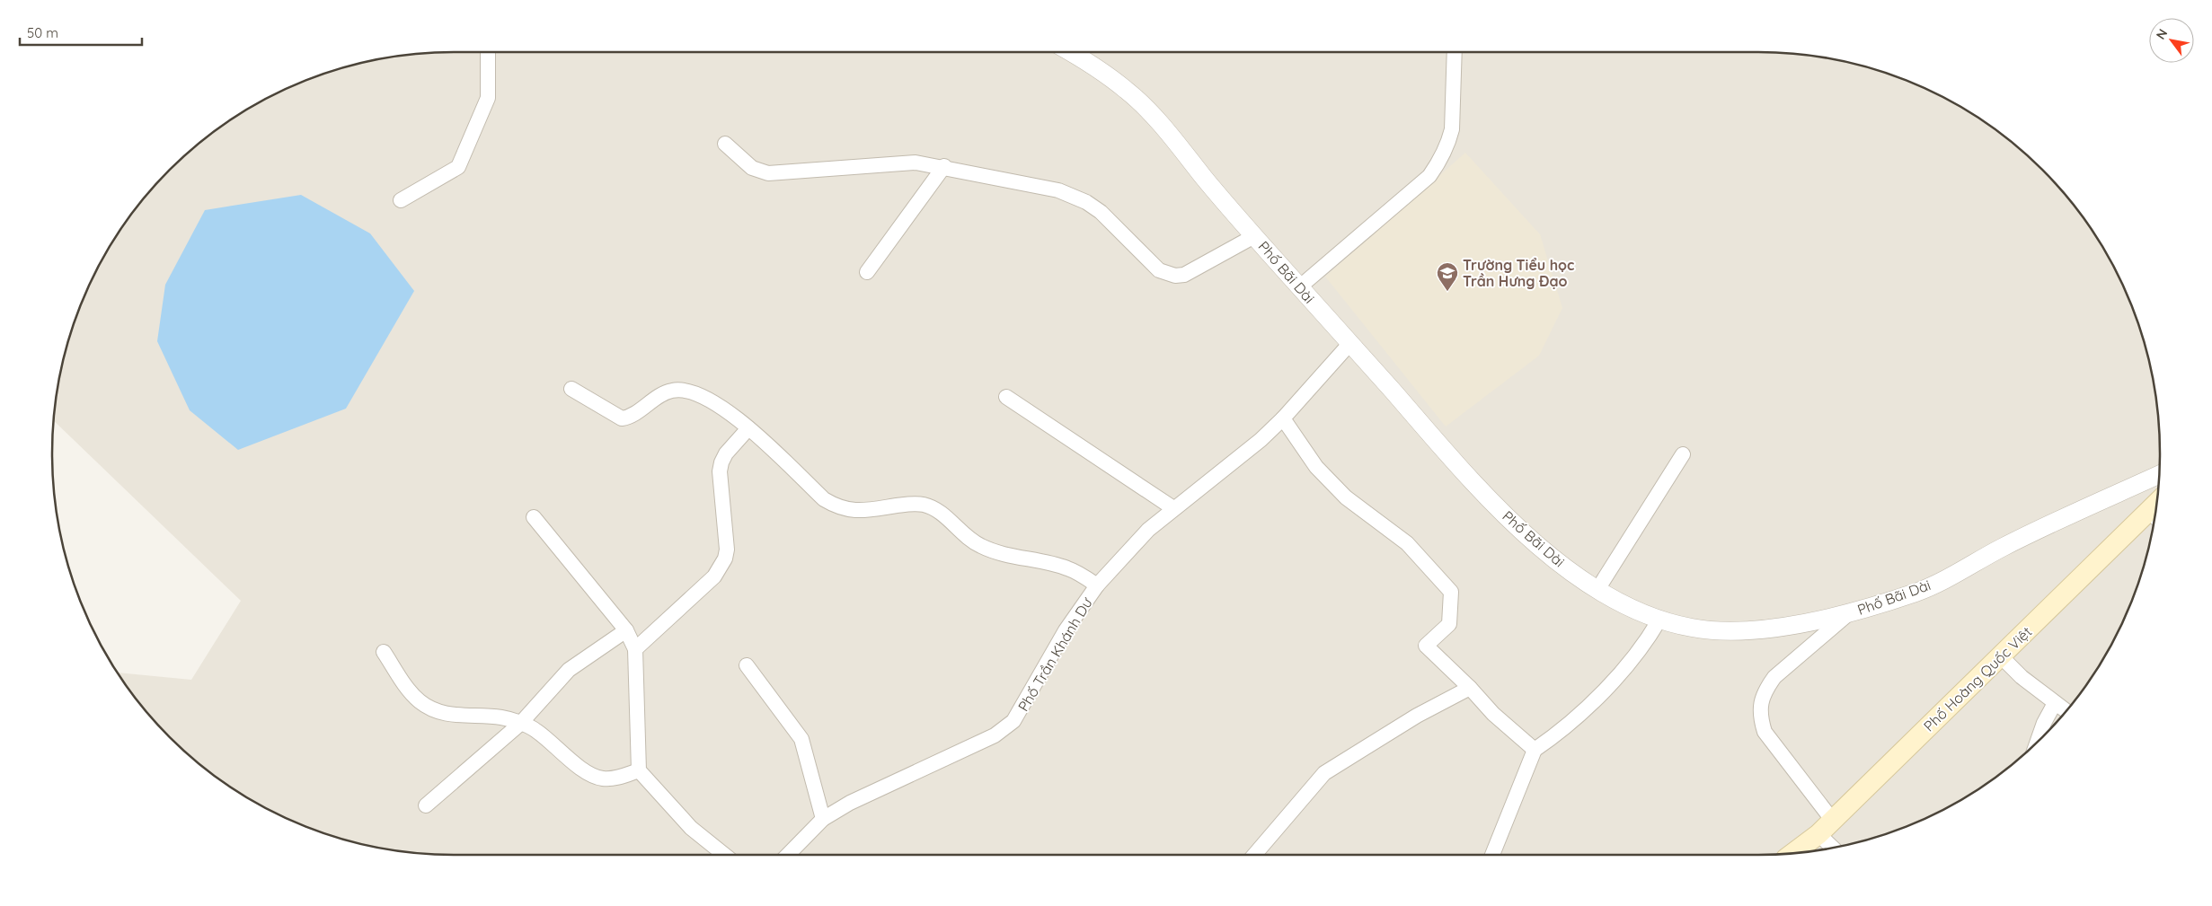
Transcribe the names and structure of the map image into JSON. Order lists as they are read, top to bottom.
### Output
{
  "streets": {
    "main road": ["Phố Hoàng Quốc Việt"],
    "street": ["Phố Bãi Dài", "Phố Trần Khánh Dư"]
  },
  "crossings": [
    ["Phố Bãi Dài", "Phố Trần Khánh Dư"]
  ],
  "places": {
    "school or university": ["Trường Tiểu học Trần Hưng Đạo"]
  },
  "scale_bar": "50 m",
  "north": "top left"
}
